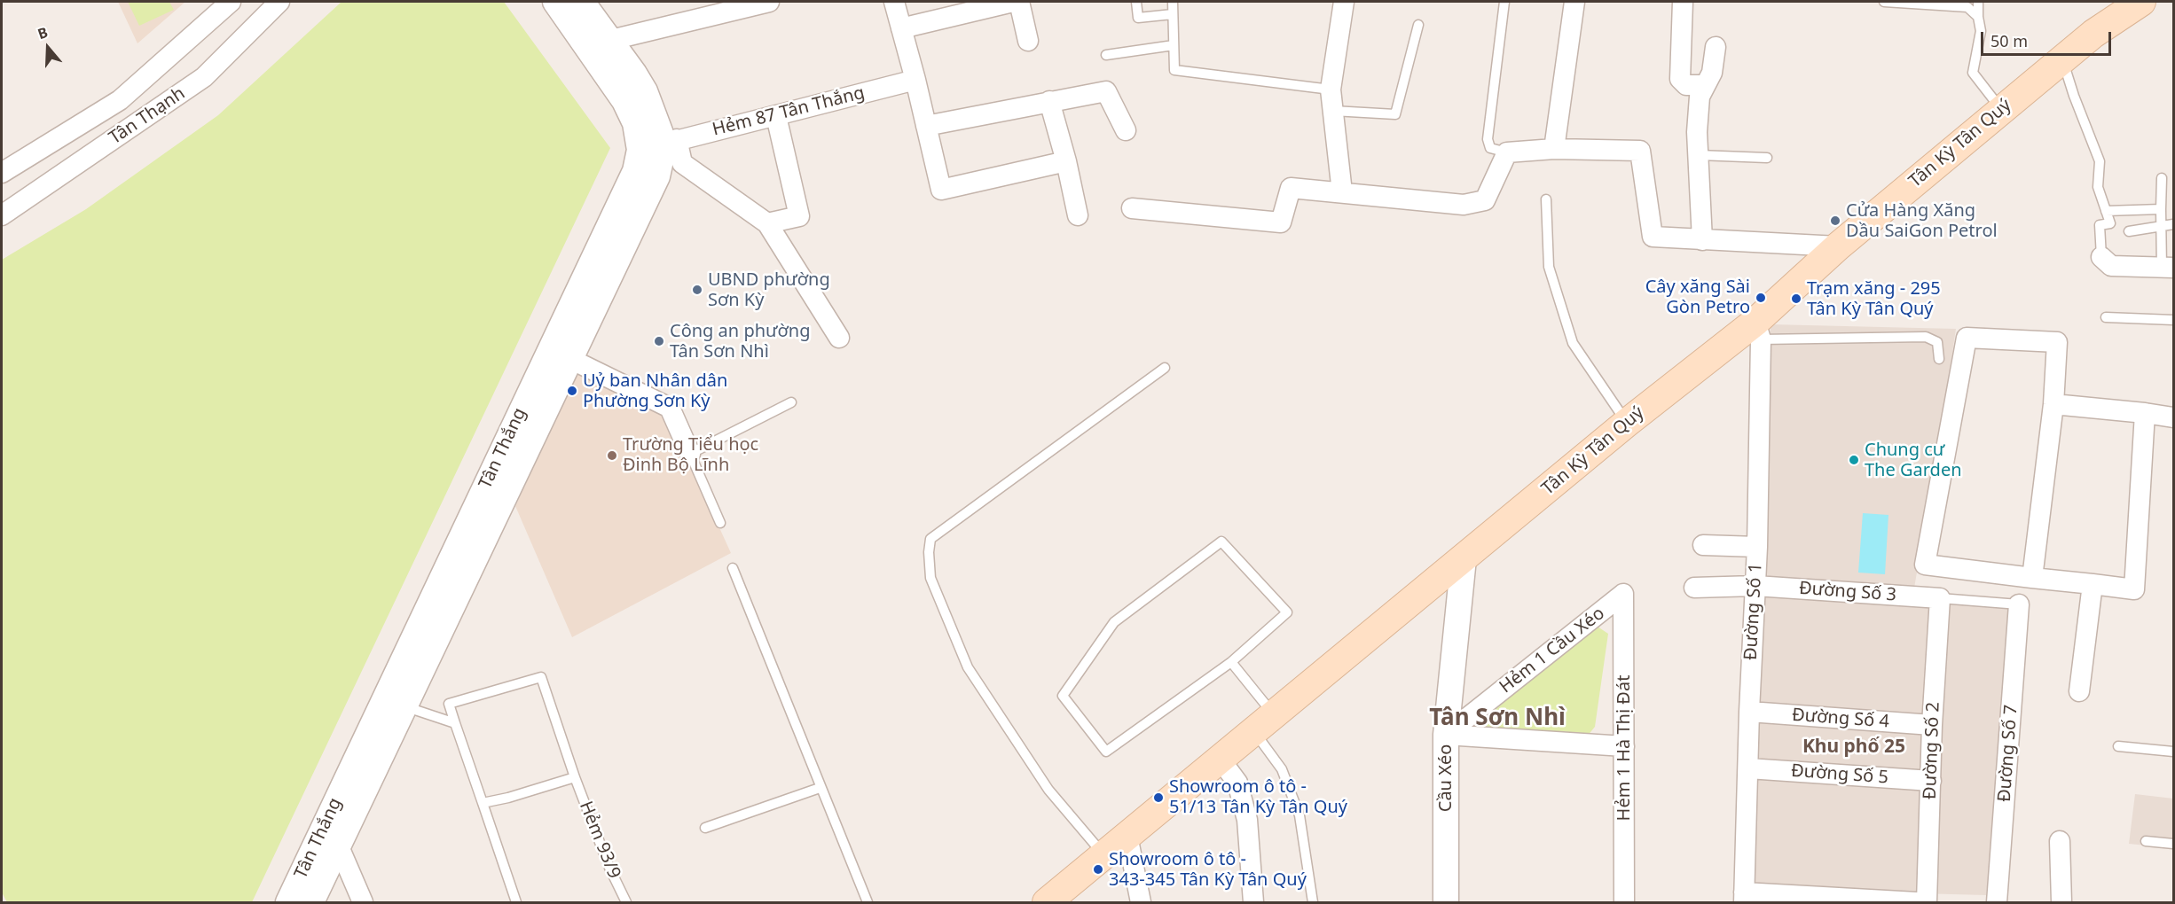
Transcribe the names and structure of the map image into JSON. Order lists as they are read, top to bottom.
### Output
{
  "streets": {
    "main road": ["Tân Kỳ Tân Quý"],
    "street": [
      "Hẻm 87 Tân Thắng",
      "Tân Thạnh",
      "Tân Thắng",
      "Đường Số 3",
      "Đường Số 1",
      "Hẻm 1 Cầu Xéo",
      "Đường Số 4",
      "Hẻm 1 Hà Thị Đát",
      "Đường Số 2",
      "Đường Số 7",
      "Đường Số 5",
      "Cầu Xéo"
    ],
    "lane": ["Hẻm 93/9"]
  },
  "crossings": [
    ["Hẻm 87 Tân Thắng", "Tân Thắng"],
    ["Tân Kỳ Tân Quý", "Đường Số 1"],
    ["Tân Kỳ Tân Quý", "Cầu Xéo"],
    ["Đường Số 3", "Đường Số 1"],
    ["Đường Số 3", "Đường Số 2"],
    ["Đường Số 1", "Đường Số 4"],
    ["Đường Số 1", "Đường Số 5"],
    ["Hẻm 1 Cầu Xéo", "Hẻm 1 Hà Thị Đát"],
    ["Hẻm 1 Cầu Xéo", "Cầu Xéo"],
    ["Đường Số 4", "Đường Số 2"],
    ["Đường Số 2", "Đường Số 5"]
  ],
  "districts": ["Tân Sơn Nhì", "Khu phố 25"],
  "places": [
    "Cửa Hàng Xăng Dầu SaiGon Petrol",
    "UBND phường Sơn Kỳ",
    "Cây xăng Sài Gòn Petro",
    "Trạm xăng - 295 Tân Kỳ Tân Quý",
    "Công an phường Tân Sơn Nhì",
    "Uỷ ban Nhân dân Phường Sơn Kỳ",
    "Trường Tiểu học Đinh Bộ Lĩnh",
    "Chung cư The Garden",
    "Showroom ô tô - 51/13 Tân Kỳ Tân Quý",
    "Showroom ô tô - 343-345 Tân Kỳ Tân Quý"
  ],
  "scale_bar": "50 m",
  "north": "top"
}
